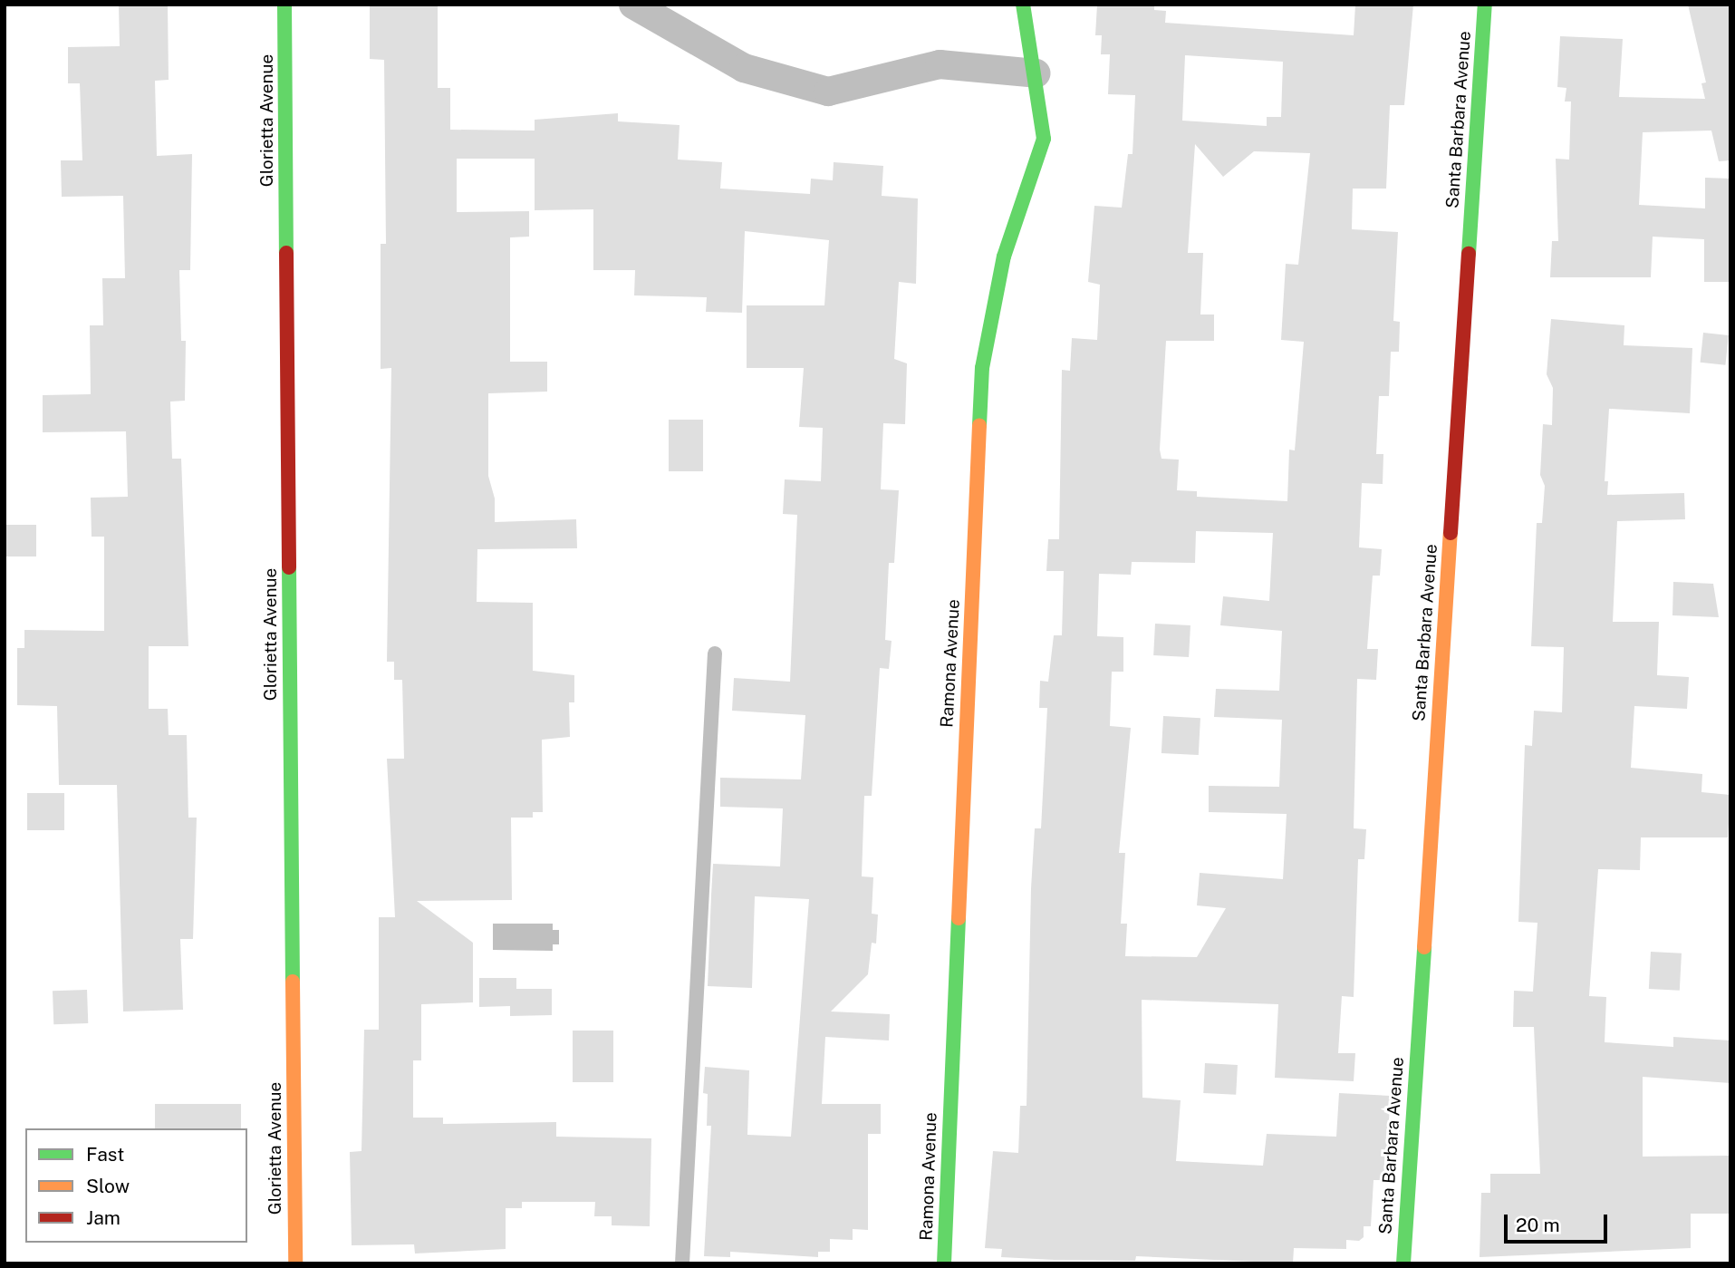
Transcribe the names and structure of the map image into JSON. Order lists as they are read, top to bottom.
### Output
{
  "streets": {
    "street": ["Santa Barbara Avenue", "Glorietta Avenue", "Ramona Avenue"]
  },
  "legend": ["Fast", "Slow", "Jam"],
  "scale_bar": "20 m"
}
